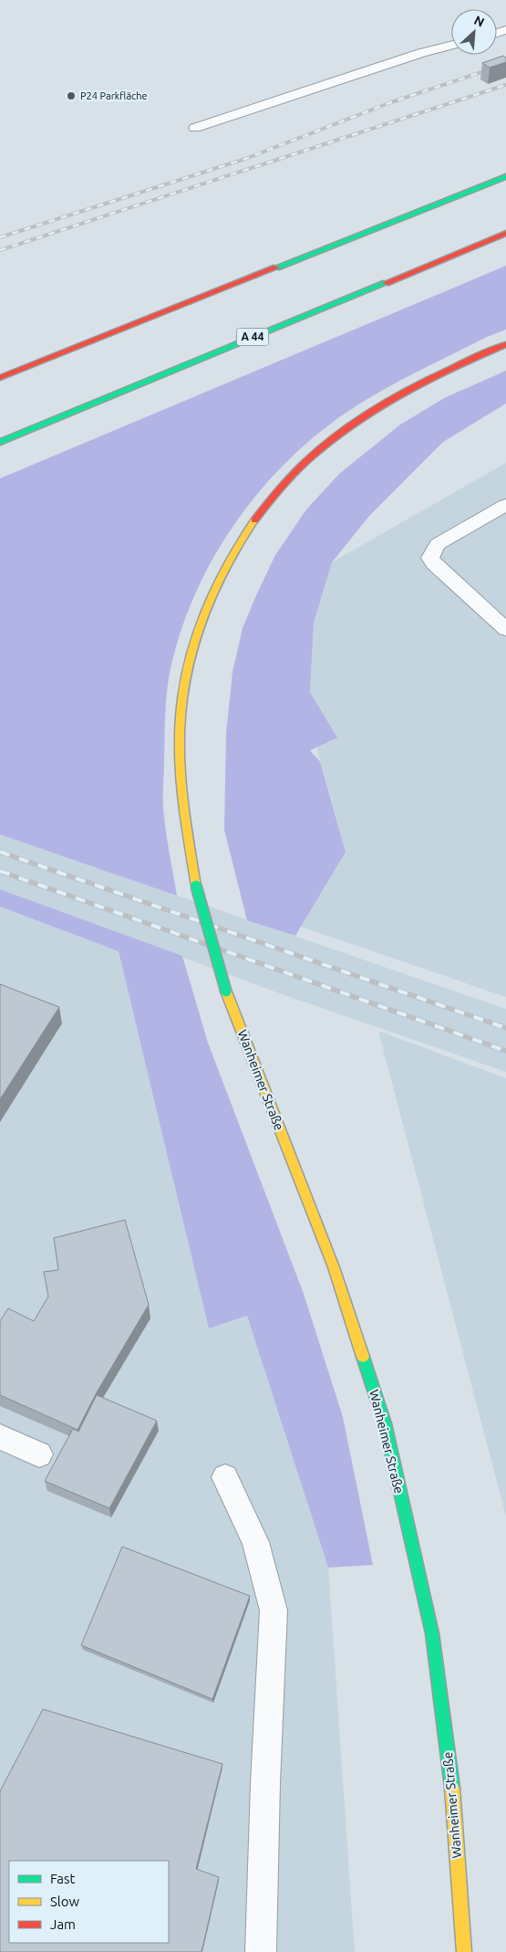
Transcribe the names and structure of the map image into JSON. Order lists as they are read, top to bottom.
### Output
{
  "streets": {
    "main road": ["A 44", "Wanheimer Straße"]
  },
  "places": ["P24 Parkfläche"],
  "legend": ["Fast", "Slow", "Jam"],
  "north": "top right"
}
